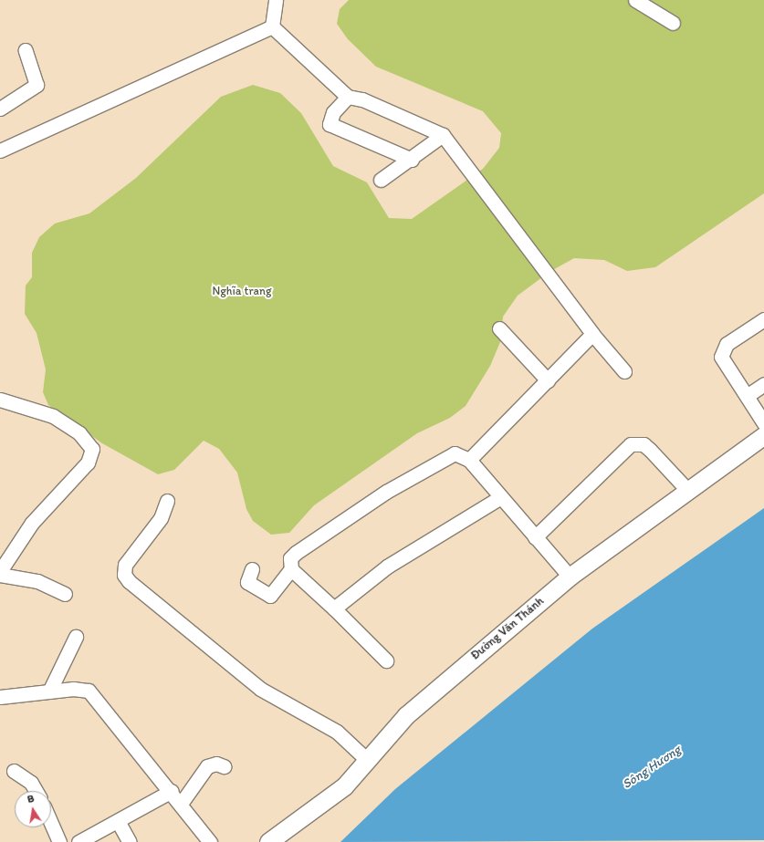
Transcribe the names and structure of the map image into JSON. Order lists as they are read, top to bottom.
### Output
{
  "streets": {
    "main road": ["Đường Văn Thánh"]
  },
  "water": ["Sông Hương"],
  "parks": ["Nghĩa trang"],
  "north": "top"
}
